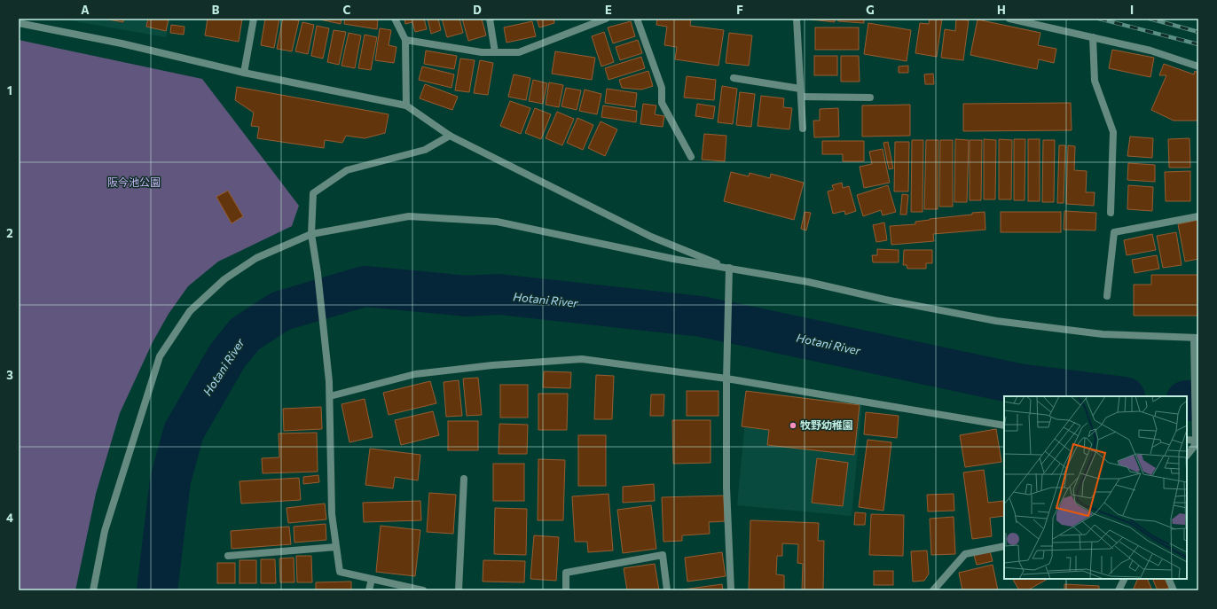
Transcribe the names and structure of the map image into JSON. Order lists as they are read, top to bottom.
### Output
{
  "water": ["Hotani River"],
  "parks": ["阪今池公園"],
  "places": ["牧野幼稚園"],
  "grid": {
    "columns": [
      "A",
      "B",
      "C",
      "D",
      "E",
      "F",
      "G",
      "H",
      "I"
    ],
    "rows": [
      "1",
      "2",
      "3",
      "4"
    ]
  }
}
